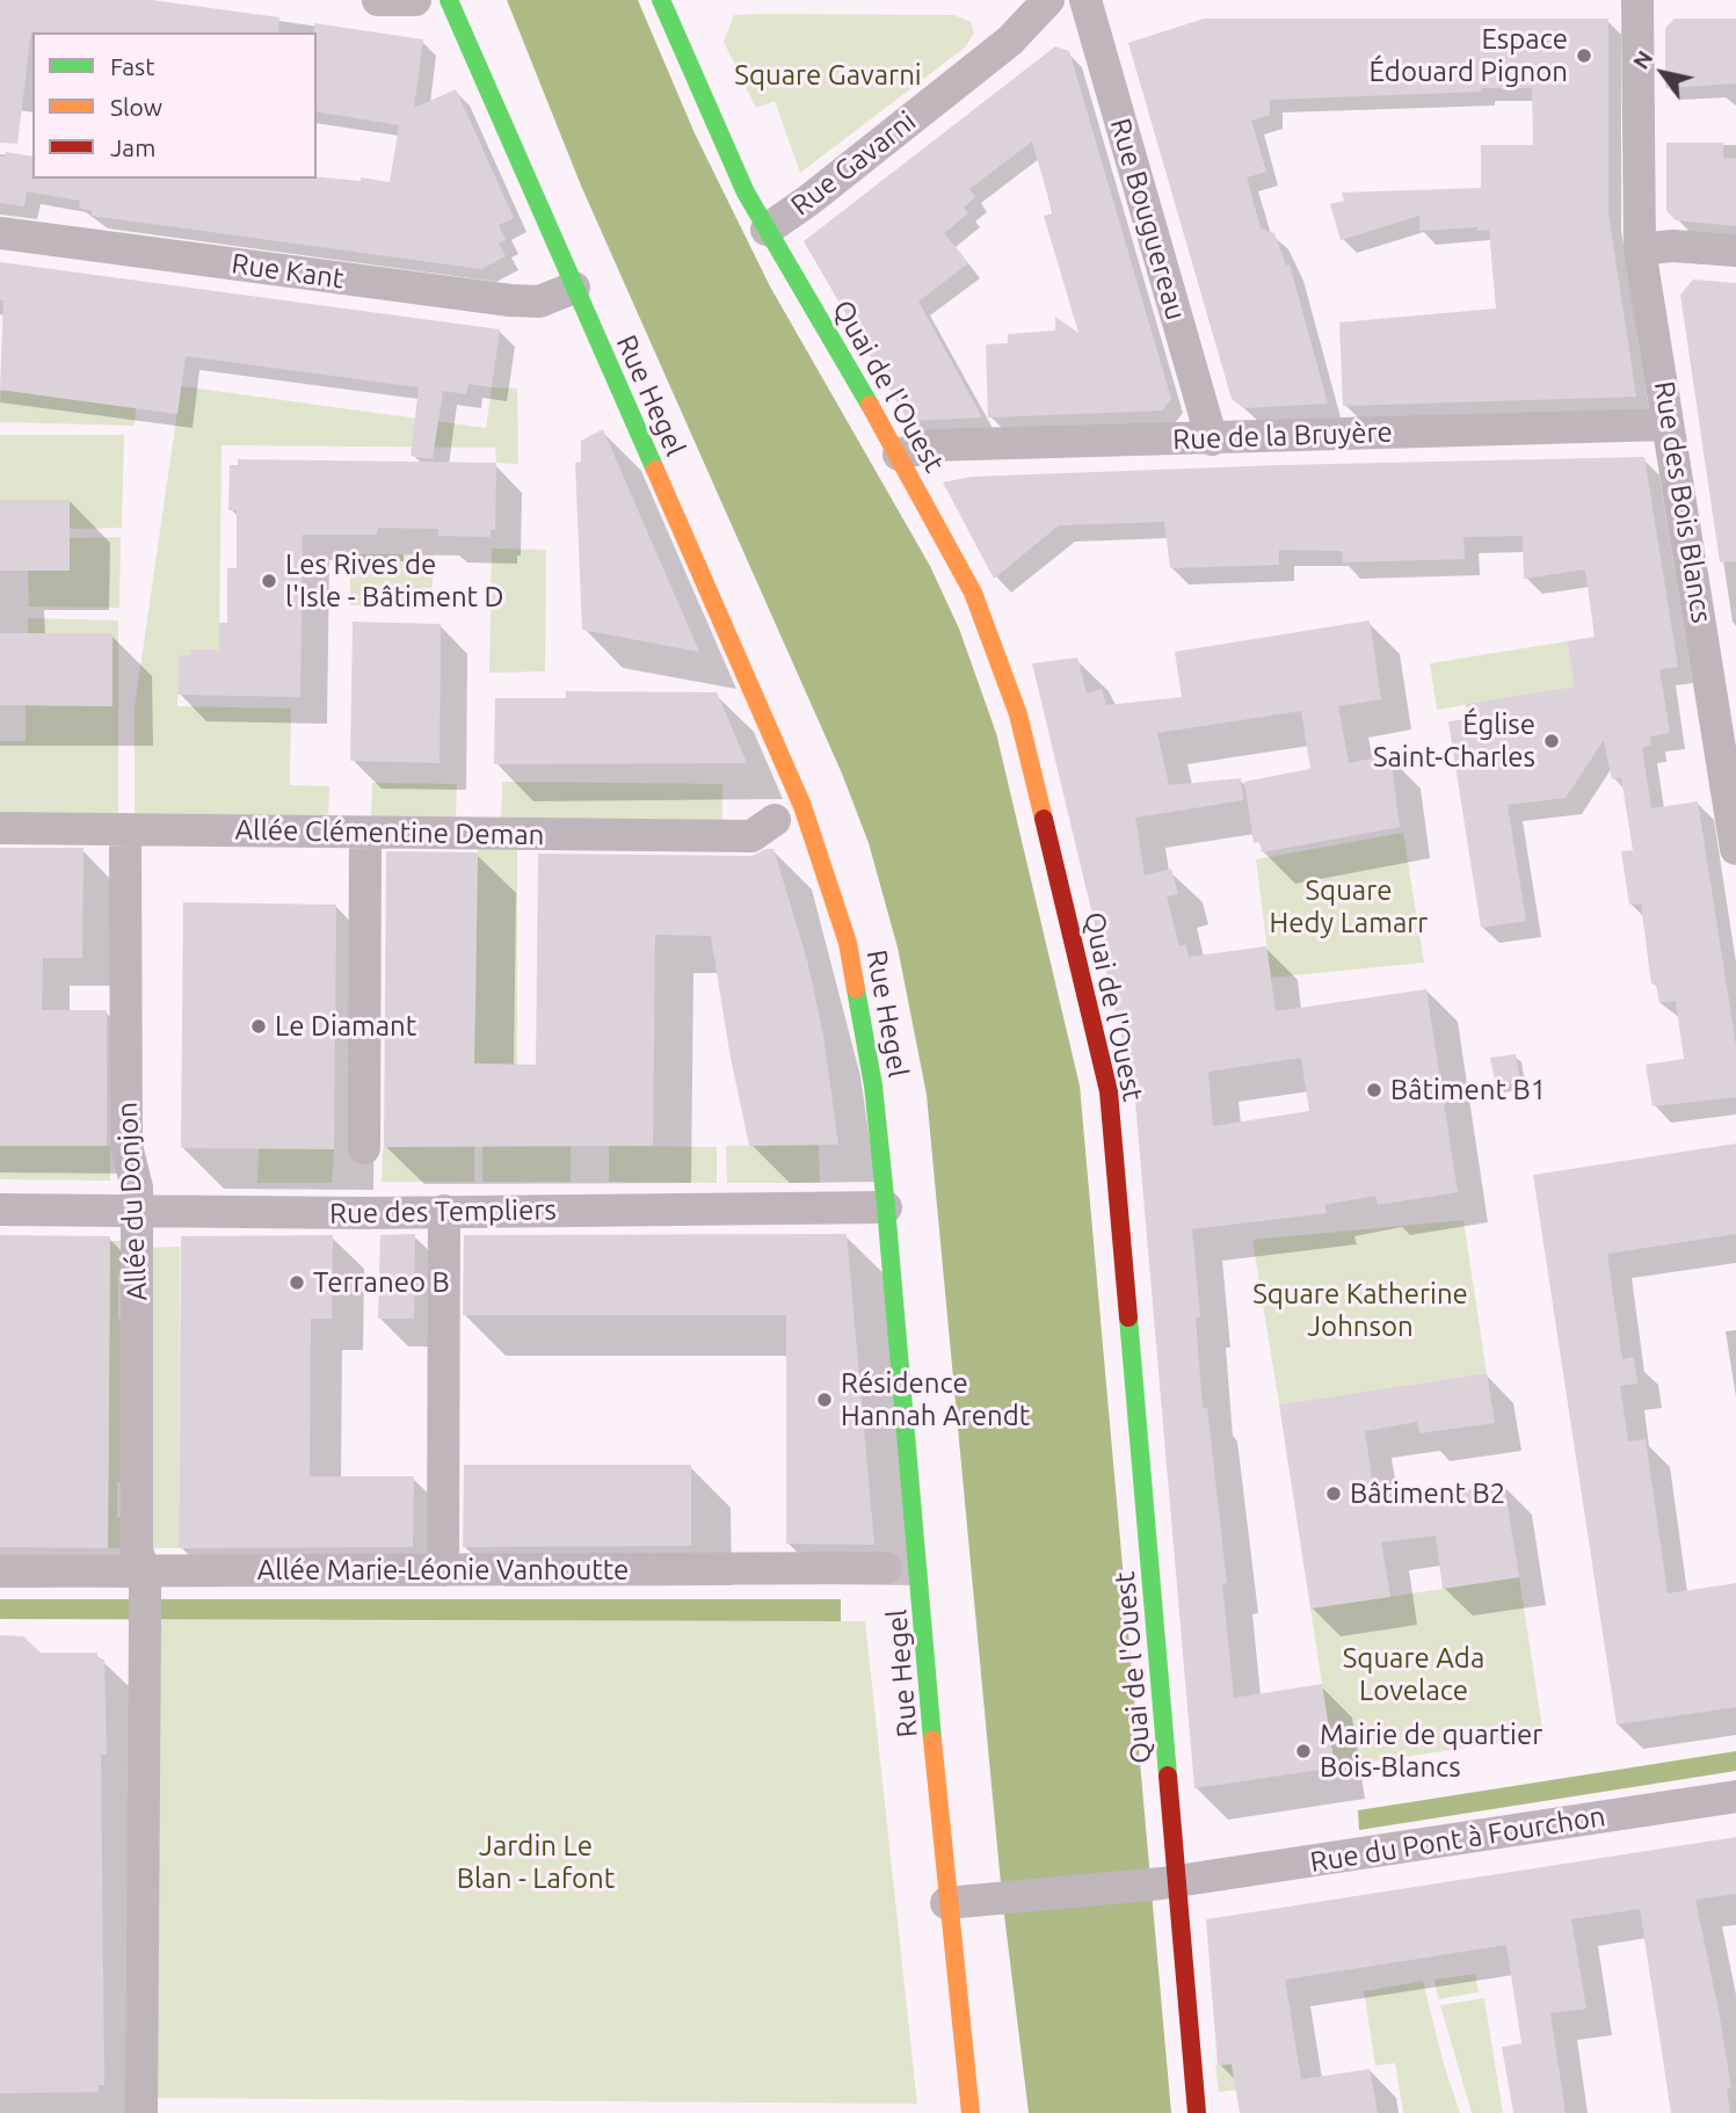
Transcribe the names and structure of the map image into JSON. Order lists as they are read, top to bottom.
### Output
{
  "streets": {
    "street": [
      "Rue Gavarni",
      "Rue Bouguereau",
      "Rue Kant",
      "Quai de l'Ouest",
      "Rue Hegel",
      "Rue de la Bruyère",
      "Rue des Bois Blancs",
      "Allée Clémentine Deman",
      "Allée du Donjon",
      "Rue des Templiers",
      "Allée Marie-Léonie Vanhoutte",
      "Rue du Pont à Fourchon"
    ]
  },
  "crossings": [
    ["Rue Gavarni", "Quai de l'Ouest"],
    ["Rue Bouguereau", "Rue de la Bruyère"],
    ["Rue Kant", "Rue Hegel"],
    ["Quai de l'Ouest", "Rue de la Bruyère"],
    ["Quai de l'Ouest", "Rue du Pont à Fourchon"],
    ["Rue Hegel", "Rue des Templiers"],
    ["Rue Hegel", "Rue du Pont à Fourchon"],
    ["Rue de la Bruyère", "Rue des Bois Blancs"],
    ["Allée Clémentine Deman", "Allée du Donjon"],
    ["Allée du Donjon", "Rue des Templiers"],
    ["Allée du Donjon", "Allée Marie-Léonie Vanhoutte"]
  ],
  "parks": [
    "Square Gavarni",
    "Square Hedy Lamarr",
    "Square Katherine Johnson",
    "Square Ada Lovelace",
    "Jardin Le Blan - Lafont"
  ],
  "places": [
    "Espace Édouard Pignon",
    "Les Rives de l'Isle - Bâtiment D",
    "Église Saint-Charles",
    "Le Diamant",
    "Bâtiment B1",
    "Terraneo B",
    "Résidence Hannah Arendt",
    "Bâtiment B2",
    "Mairie de quartier Bois-Blancs"
  ],
  "legend": ["Fast", "Slow", "Jam"],
  "north": "top left"
}
